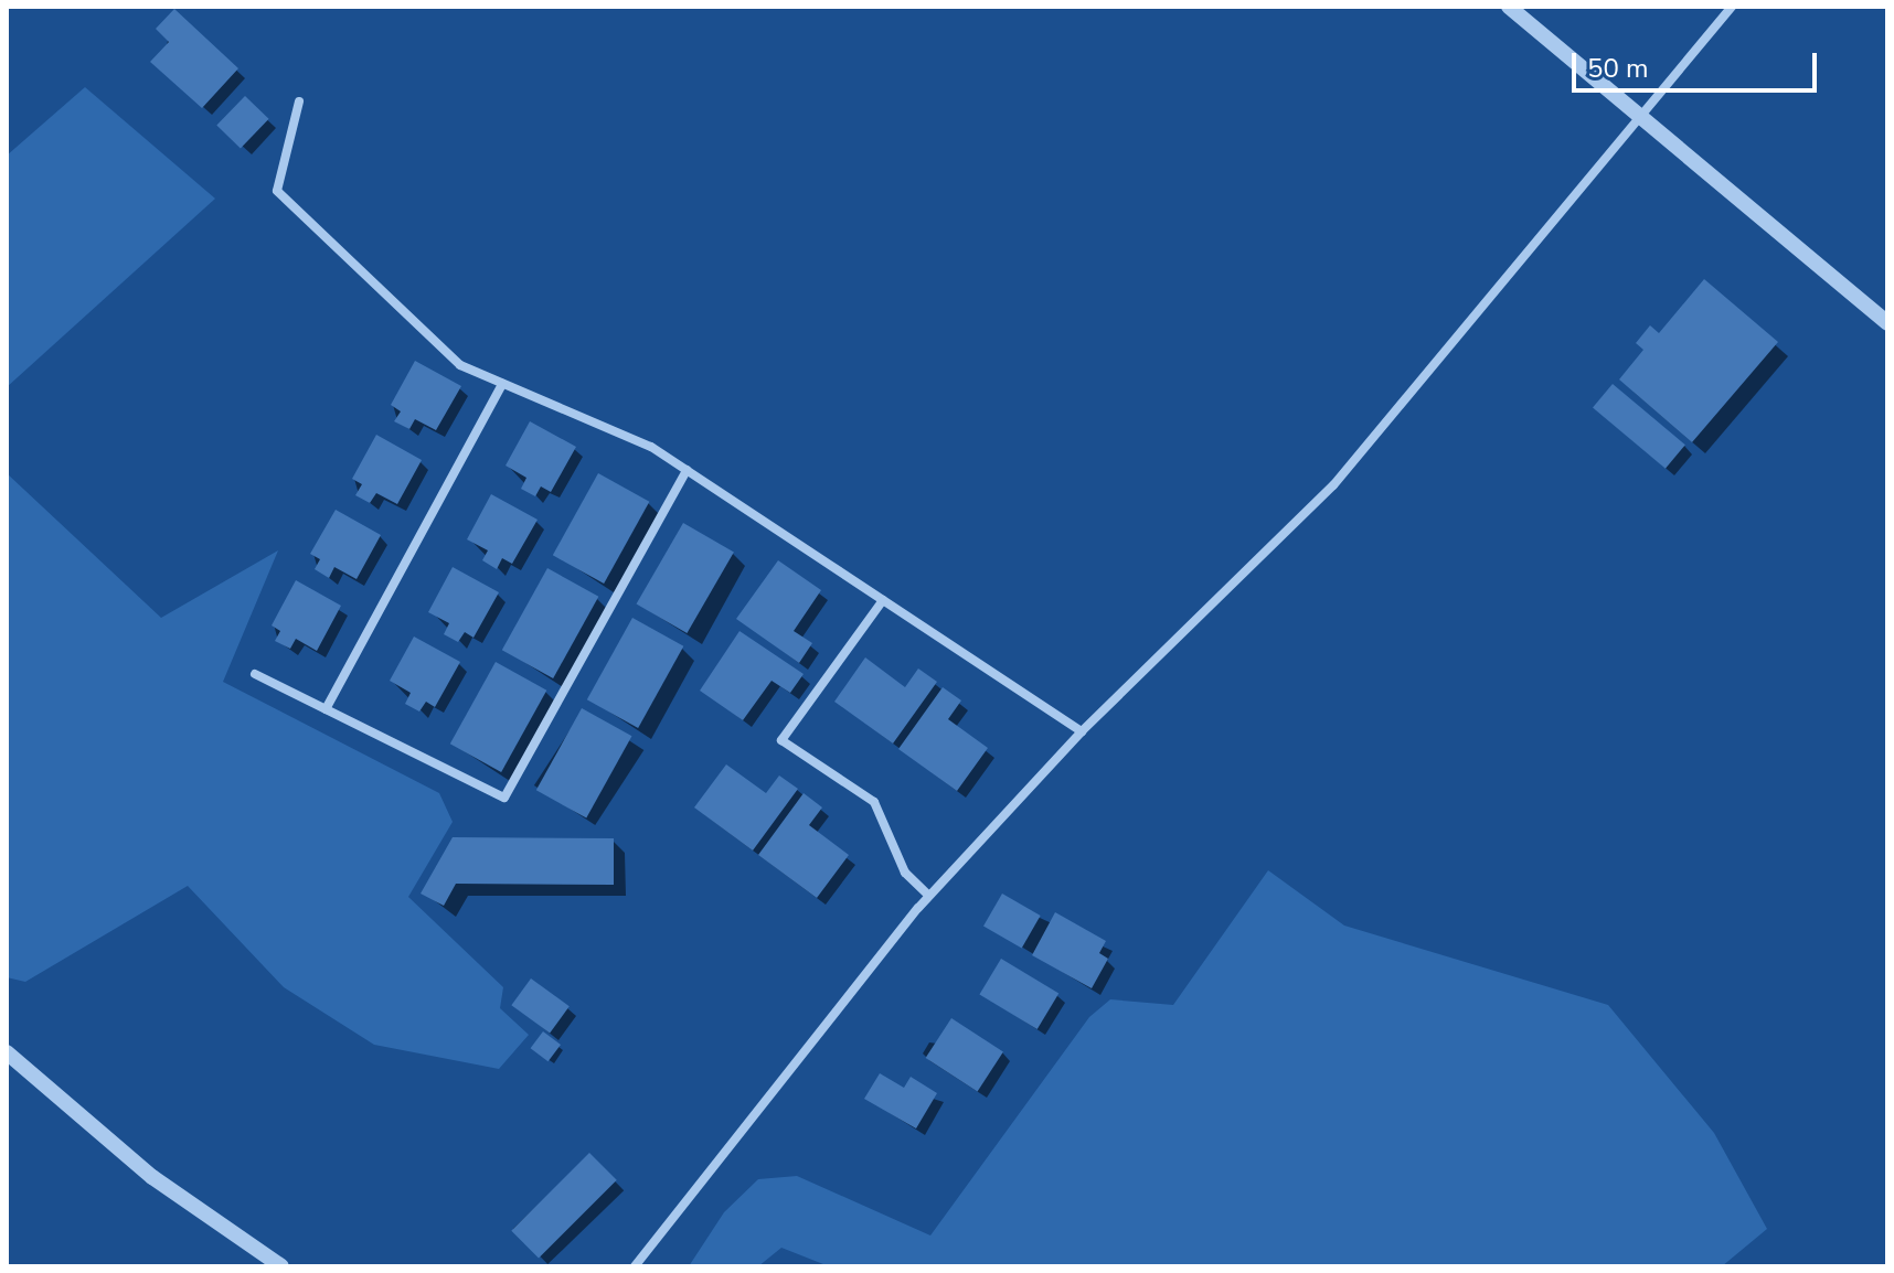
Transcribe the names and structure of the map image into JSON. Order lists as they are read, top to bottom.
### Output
{
  "scale_bar": "50 m"
}
